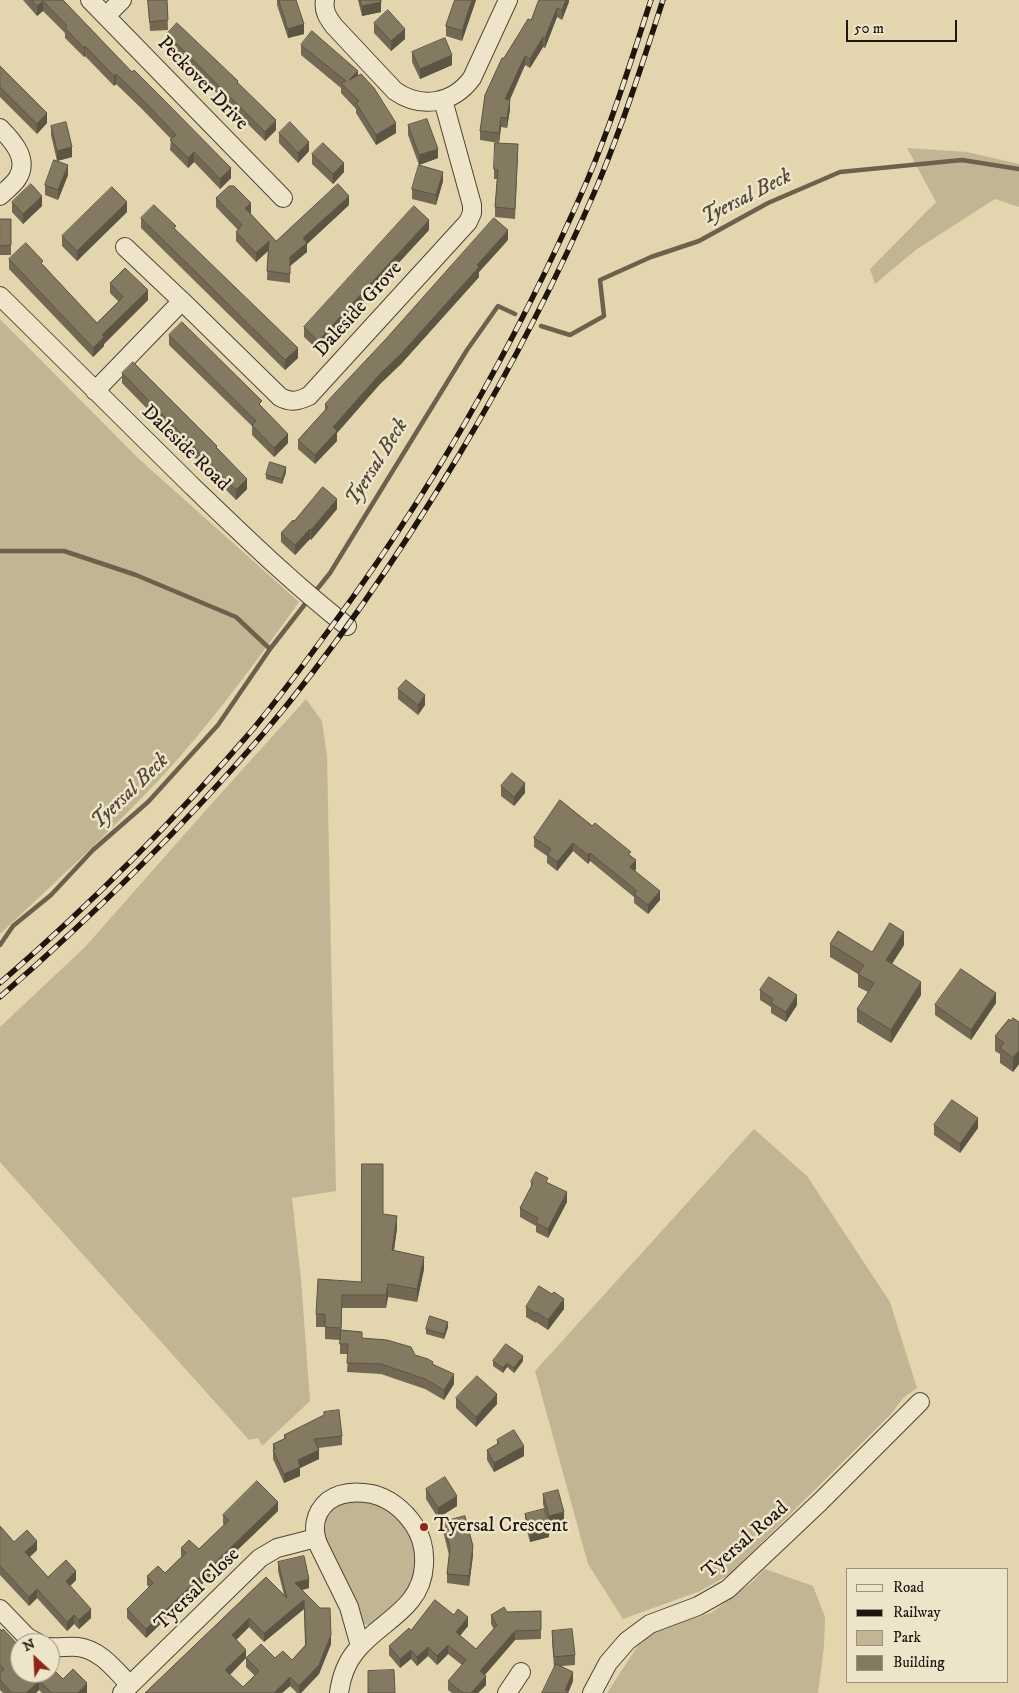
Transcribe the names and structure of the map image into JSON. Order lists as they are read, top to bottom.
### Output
{
  "streets": {
    "street": [
      "Peckover Drive",
      "Daleside Grove",
      "Daleside Road",
      "Tyersal Road",
      "Tyersal Close"
    ]
  },
  "water": ["Tyersal Beck"],
  "places": ["Tyersal Crescent"],
  "legend": [
    "Road",
    "Railway",
    "Park",
    "Building"
  ],
  "scale_bar": "50 m",
  "north": "top left"
}
